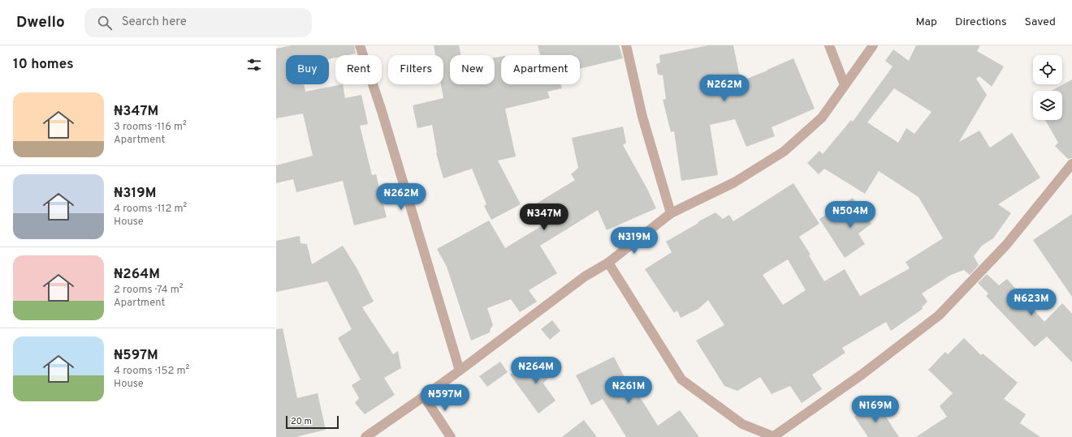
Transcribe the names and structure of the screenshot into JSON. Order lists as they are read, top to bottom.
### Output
{
  "scale_bar": "20 m",
  "page": {
    "header": "Dwello",
    "search": "Search here",
    "nav": ["Map", "Directions", "Saved"],
    "heading": "10 homes",
    "chip": [
      "Buy",
      "Rent",
      "Filters",
      "New",
      "Apartment"
    ],
    "price": [
      "₦262M",
      "₦262M",
      "₦504M",
      "₦347M",
      "₦319M",
      "₦623M",
      "₦264M",
      "₦261M",
      "₦597M",
      "₦169M"
    ],
    "list": [
      {
        "name": "₦347M",
        "note": "3 rooms · 116 m² · Apartment"
      },
      {
        "name": "₦319M",
        "note": "4 rooms · 112 m² · House"
      },
      {
        "name": "₦264M",
        "note": "2 rooms · 74 m² · Apartment"
      },
      {
        "name": "₦597M",
        "note": "4 rooms · 152 m² · House"
      }
    ],
    "scale": "20 m"
  }
}
